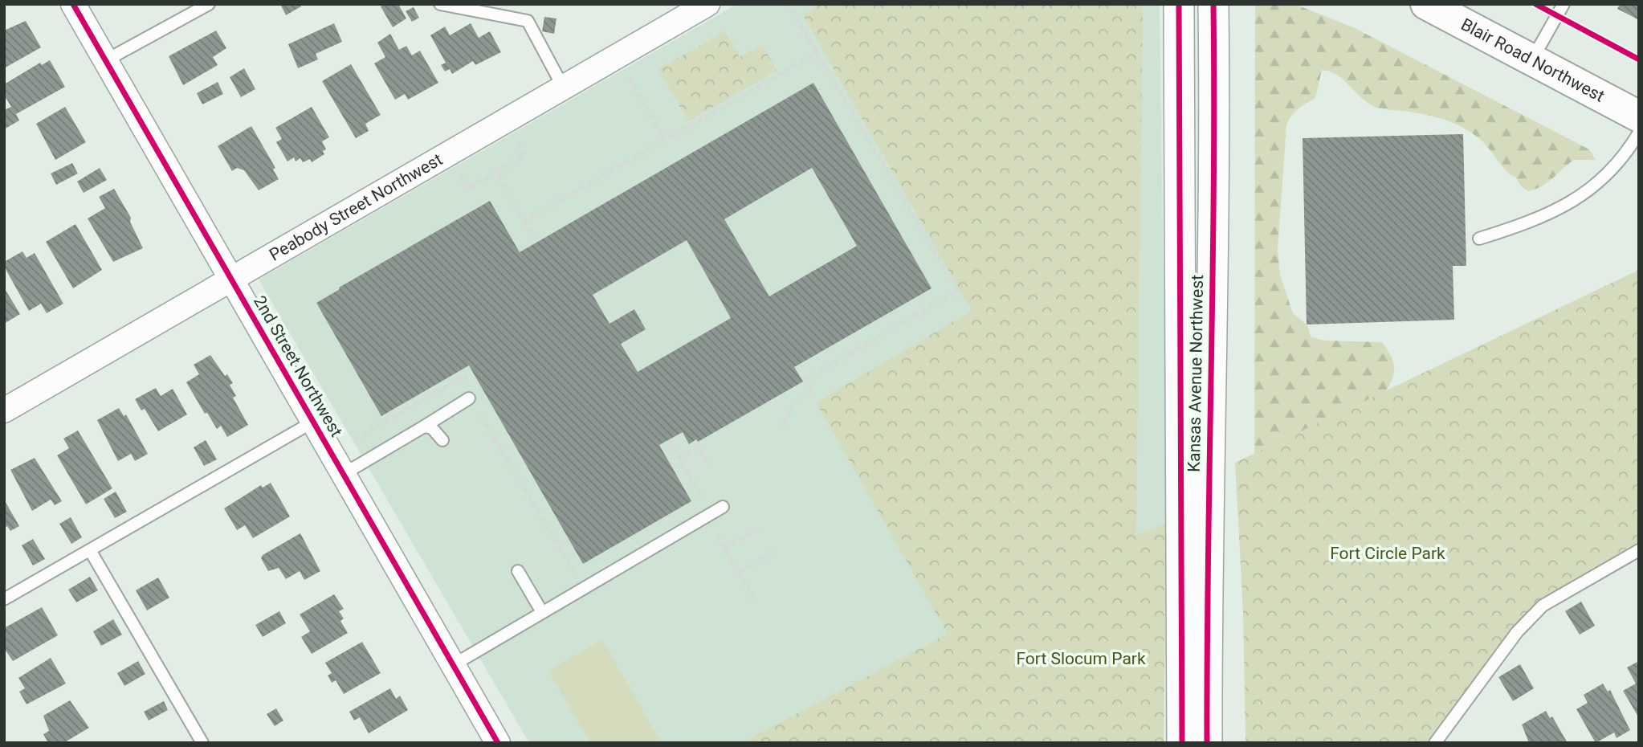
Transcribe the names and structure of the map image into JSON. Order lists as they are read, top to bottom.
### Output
{
  "streets": {
    "main road": ["Blair Road Northwest"],
    "street": ["Peabody Street Northwest", "2nd Street Northwest", "Kansas Avenue Northwest"]
  },
  "crossings": [
    ["Peabody Street Northwest", "2nd Street Northwest"]
  ],
  "parks": ["Fort Circle Park", "Fort Slocum Park"]
}
